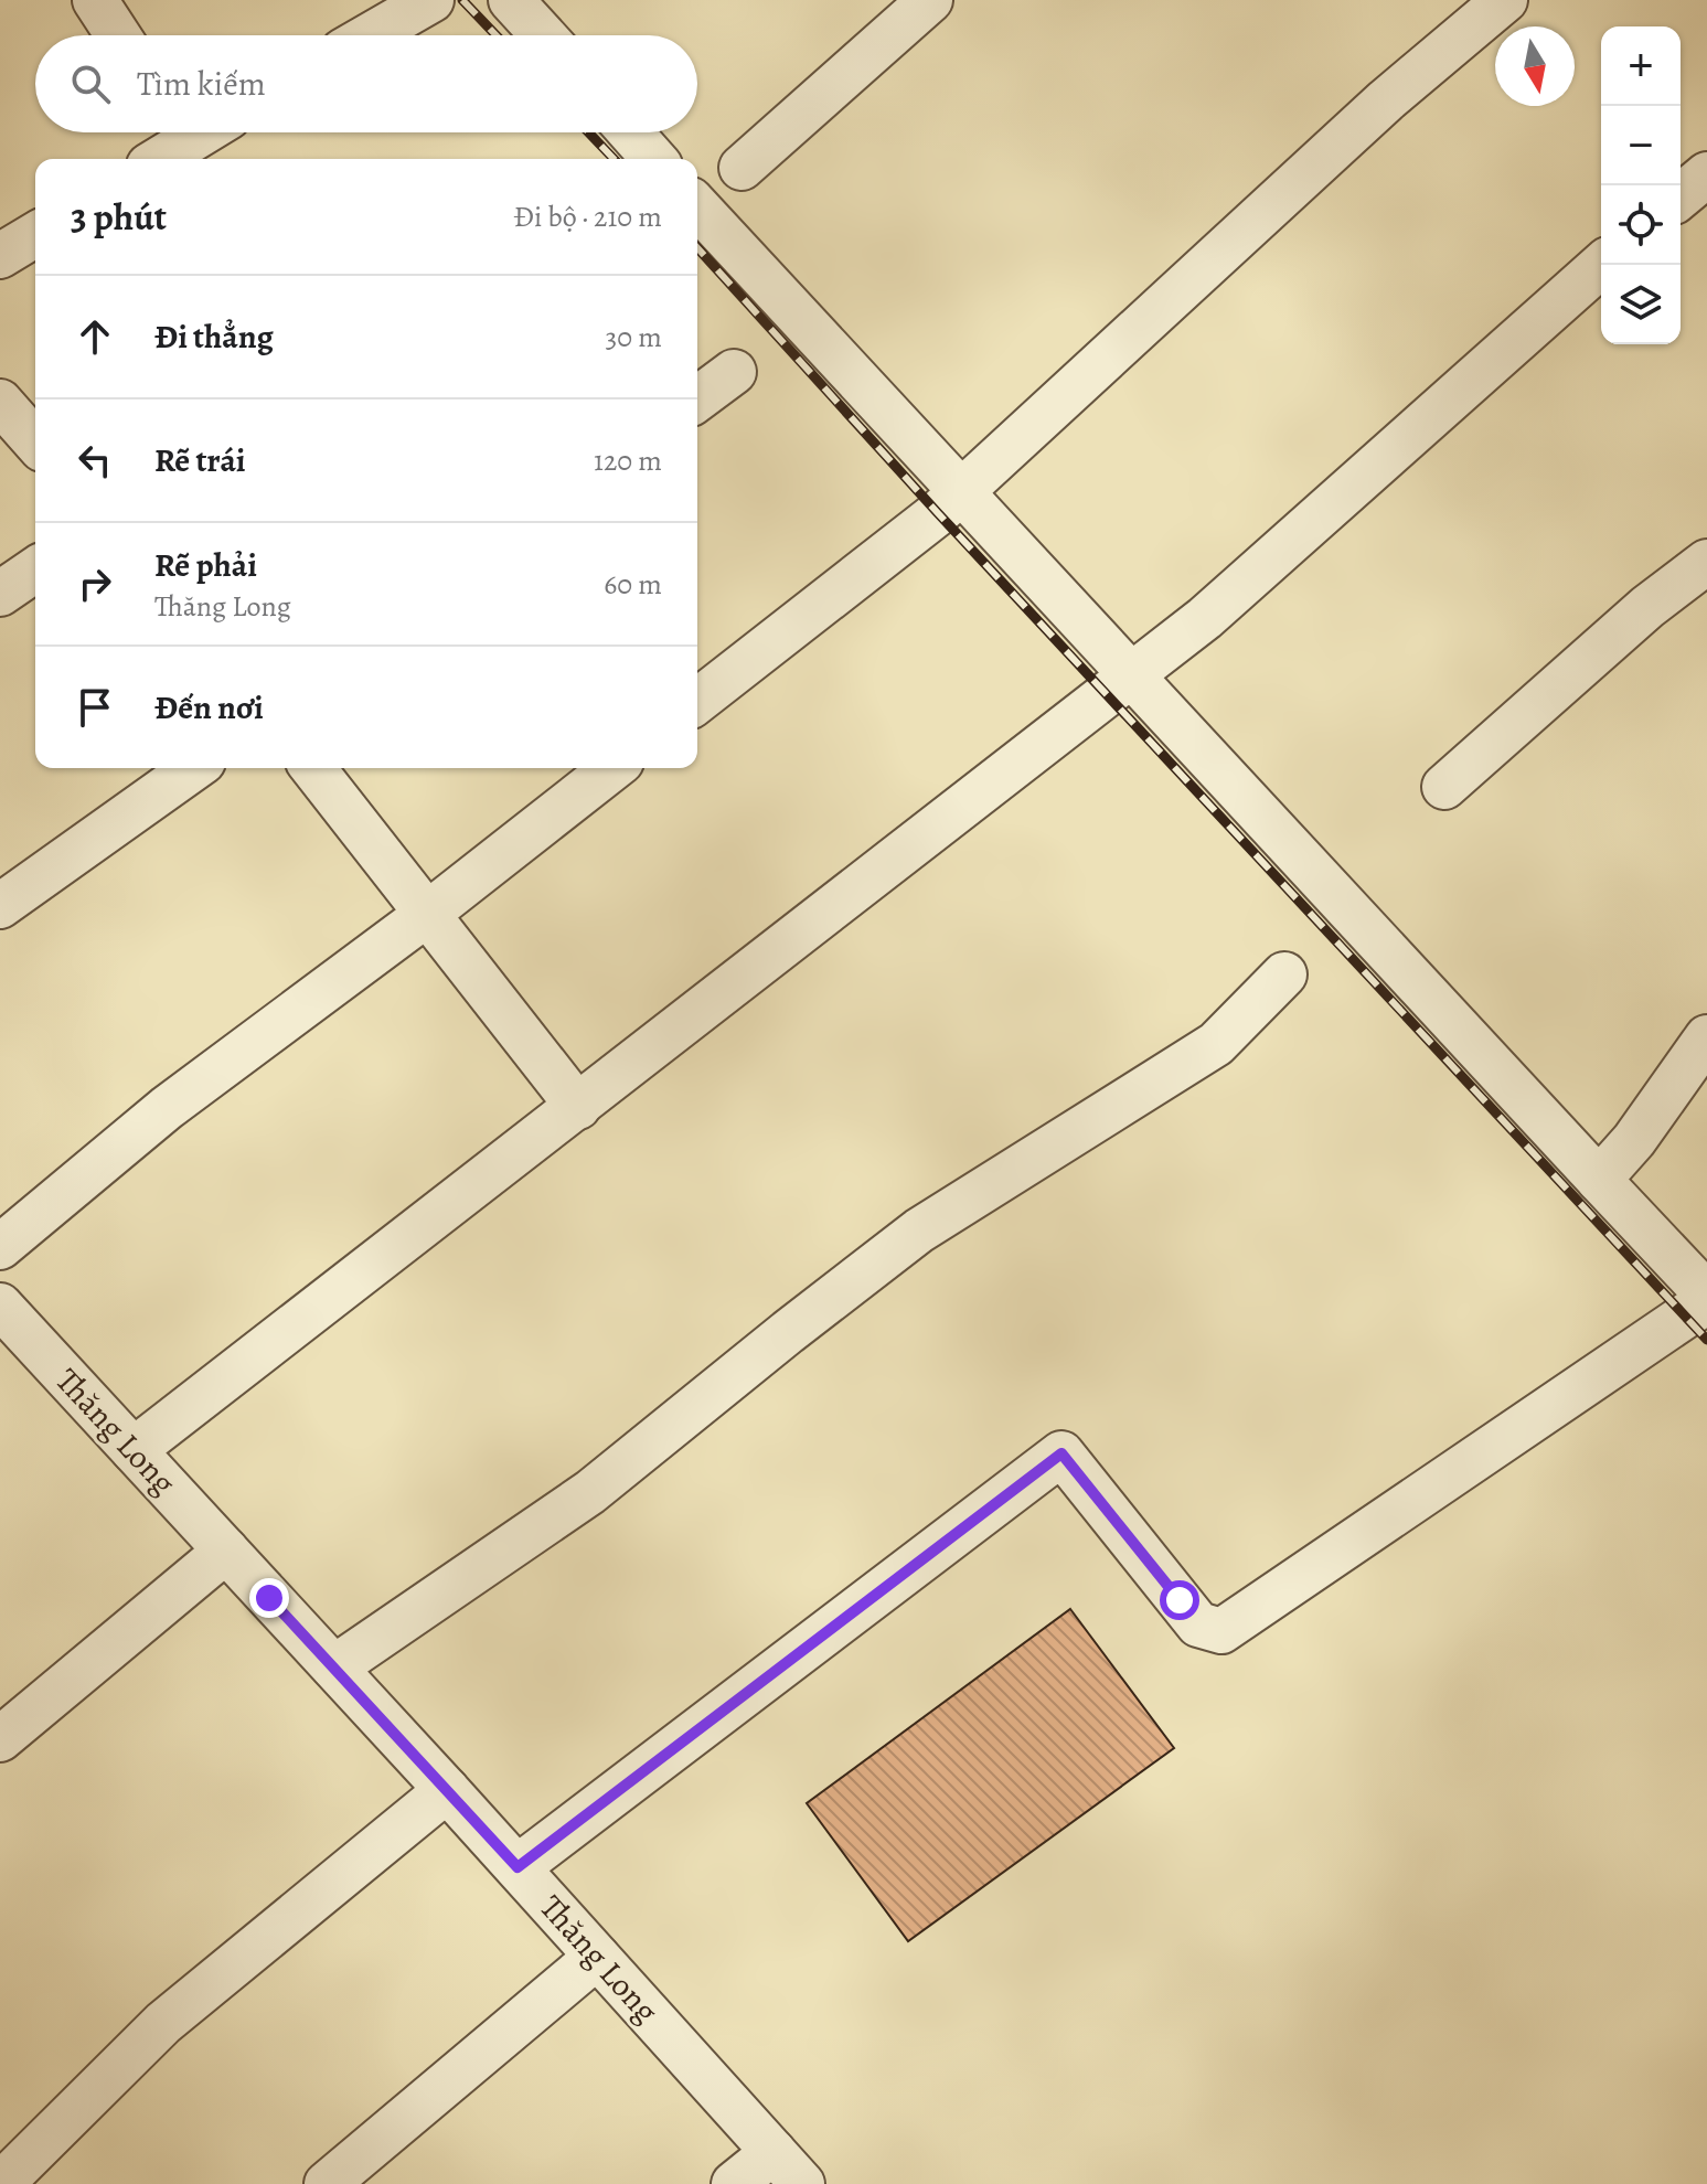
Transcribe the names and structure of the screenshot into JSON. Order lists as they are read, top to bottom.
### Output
{
  "streets": {
    "street": ["Thăng Long"]
  },
  "north": "bottom",
  "page": {
    "map_buttons": ["+", "−"],
    "search": "Tìm kiếm",
    "heading": ["3 phút", "Đi bộ · 210 m"],
    "list": [
      ["Đi thẳng", "30 m"],
      ["Rẽ trái", "120 m"],
      ["Rẽ phải", "Thăng Long", "60 m"],
      "Đến nơi"
    ]
  }
}
